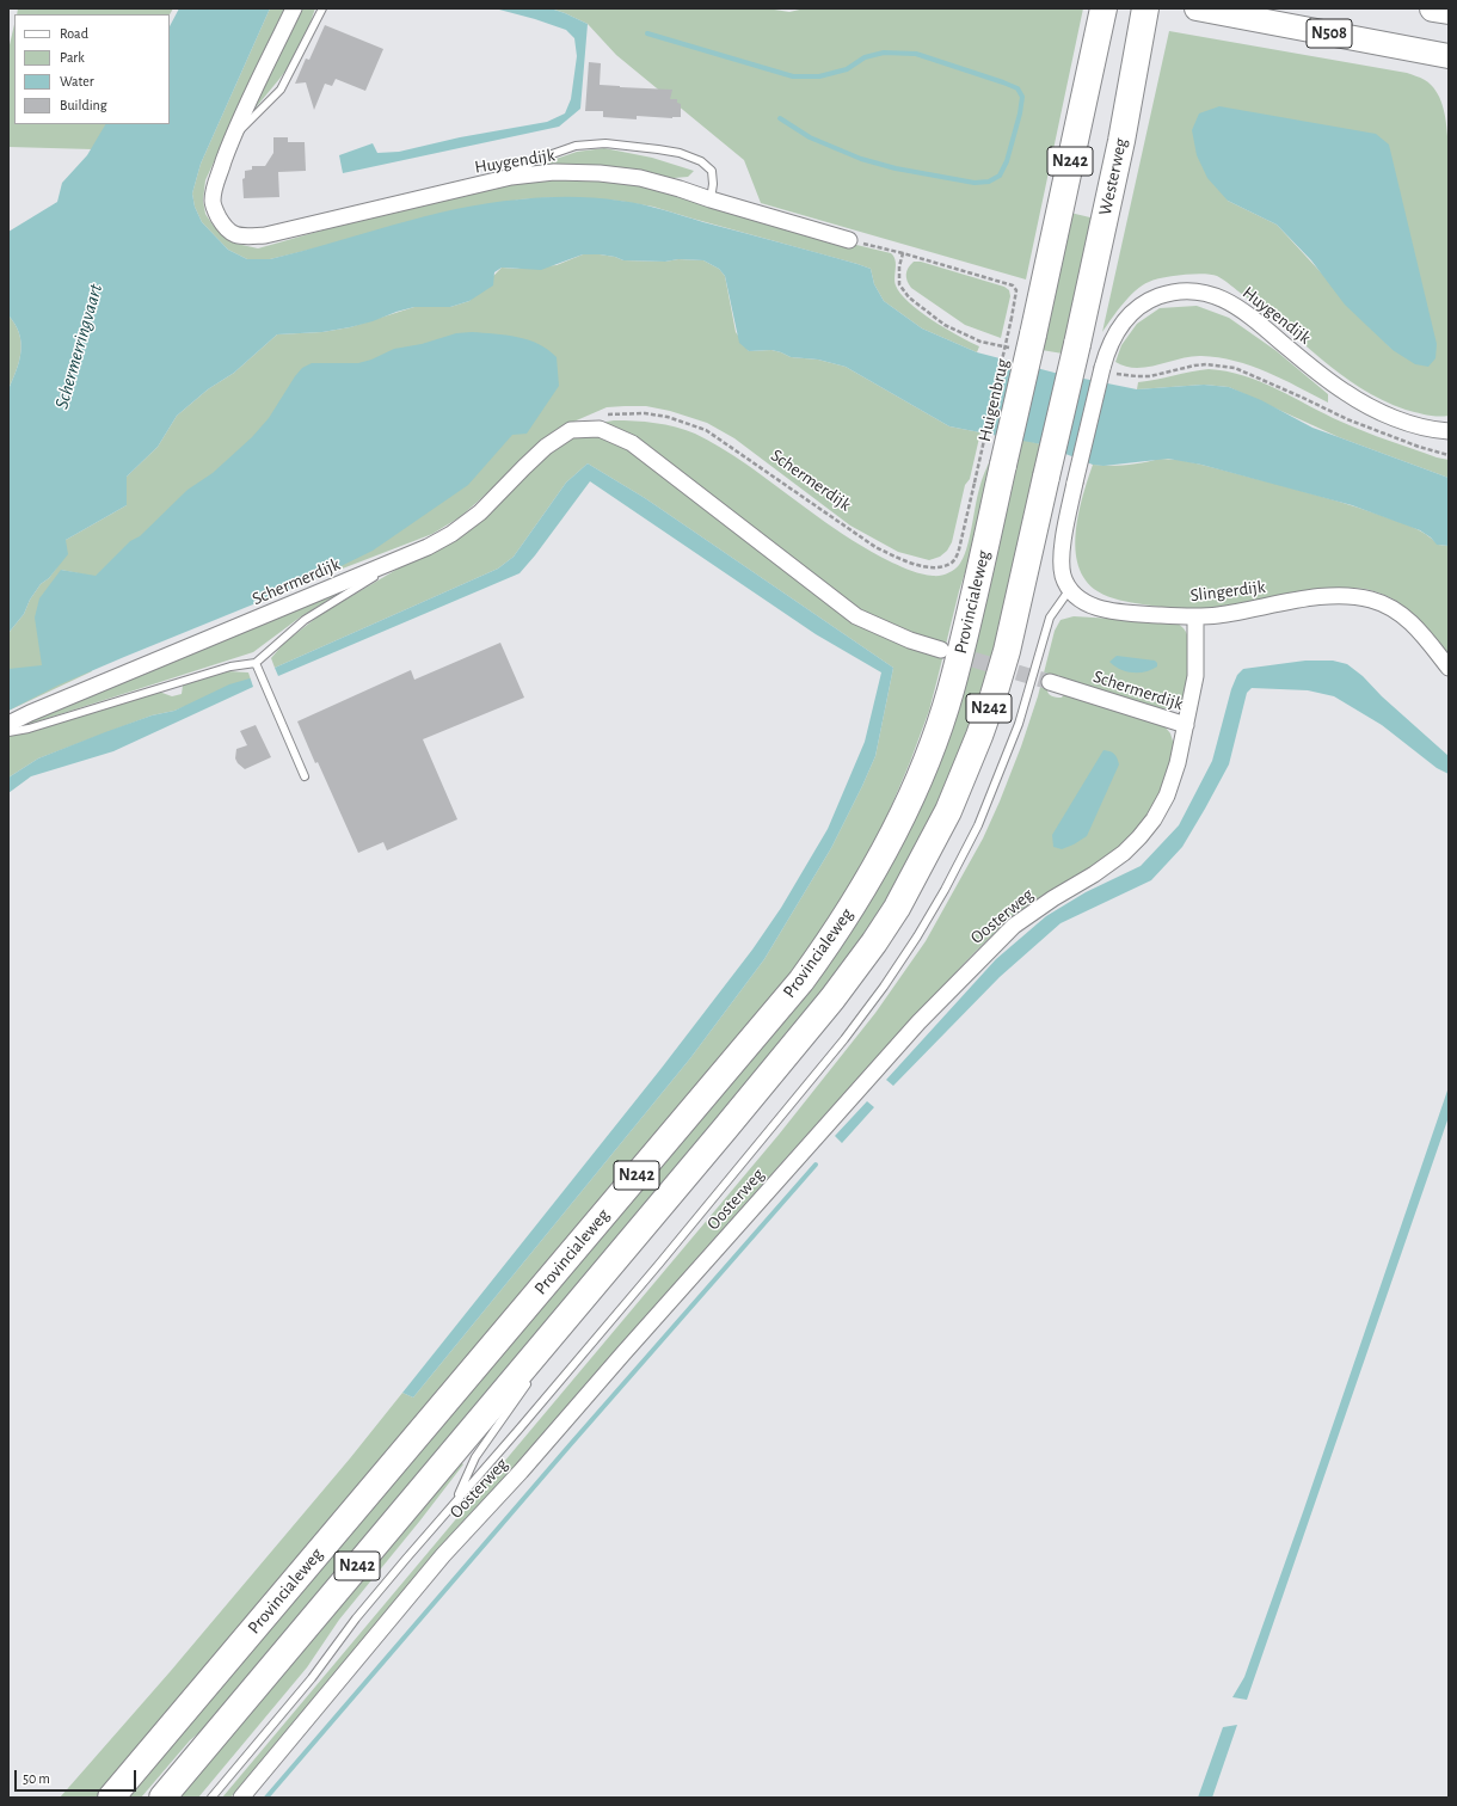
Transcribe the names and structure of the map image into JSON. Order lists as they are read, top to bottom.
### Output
{
  "streets": {
    "highway": [
      "N242",
      "Westerweg",
      "Huigenbrug",
      "Provincialeweg"
    ],
    "main road": ["N508"],
    "street": [
      "Huygendijk",
      "Schermerdijk",
      "Slingerdijk",
      "Oosterweg"
    ]
  },
  "crossings": [
    ["Huygendijk", "Slingerdijk"],
    ["Westerweg", "Provincialeweg"],
    ["Huigenbrug", "Schermerdijk"],
    ["Huigenbrug", "Provincialeweg"],
    ["Schermerdijk", "Oosterweg"],
    ["Slingerdijk", "Oosterweg"]
  ],
  "water": ["Schermerringvaart"],
  "legend": [
    "Road",
    "Park",
    "Water",
    "Building"
  ],
  "scale_bar": "50 m"
}
